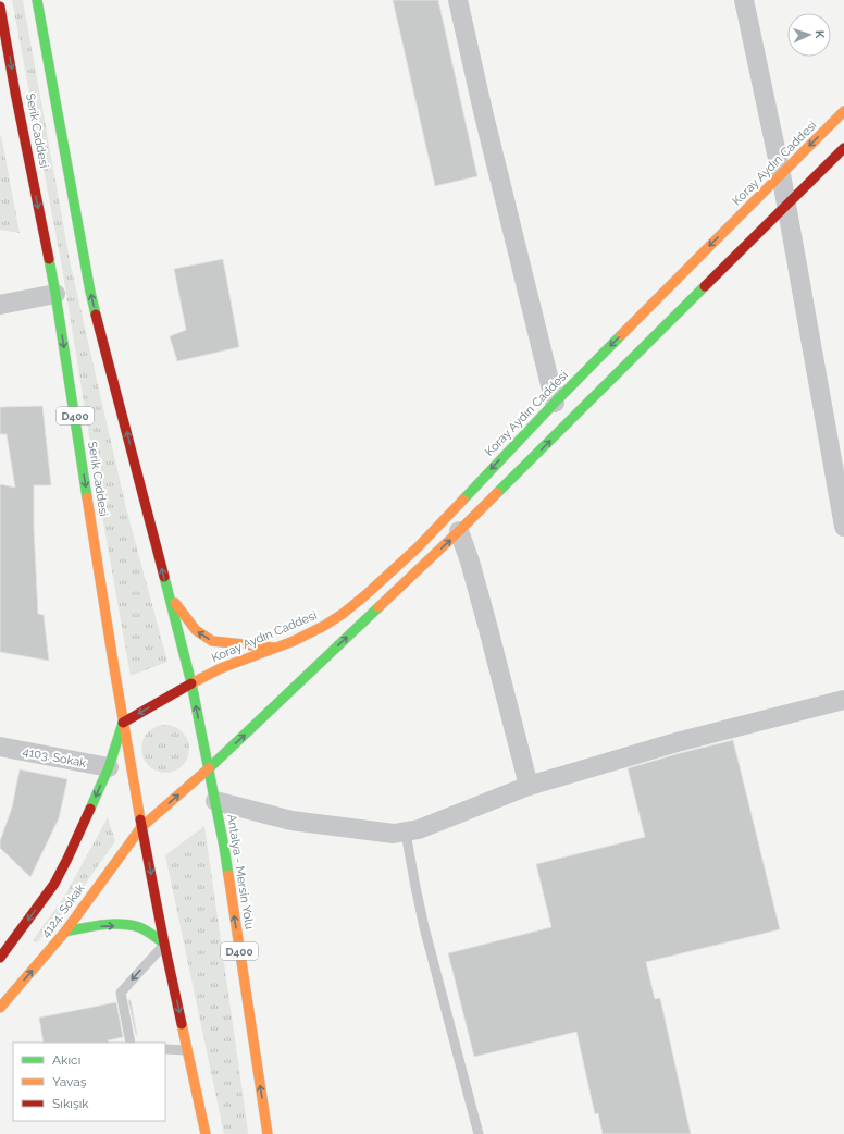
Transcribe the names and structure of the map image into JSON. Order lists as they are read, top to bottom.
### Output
{
  "streets": {
    "main road": [
      "Serik Caddesi",
      "Koray Aydın Caddesi",
      "D400",
      "Antalya - Mersin Yolu",
      "4124. Sokak"
    ],
    "street": ["4103. Sokak"]
  },
  "crossings": [
    ["Serik Caddesi", "Koray Aydın Caddesi"],
    ["Serik Caddesi", "D400"],
    ["Serik Caddesi", "Antalya - Mersin Yolu"],
    ["Serik Caddesi", "4124. Sokak"],
    ["D400", "4124. Sokak"],
    ["Antalya - Mersin Yolu", "4124. Sokak"]
  ],
  "one_way": ["Koray Aydın Caddesi", "4124. Sokak"],
  "legend": ["Akıcı", "Yavaş", "Sıkışık"],
  "north": "right"
}
